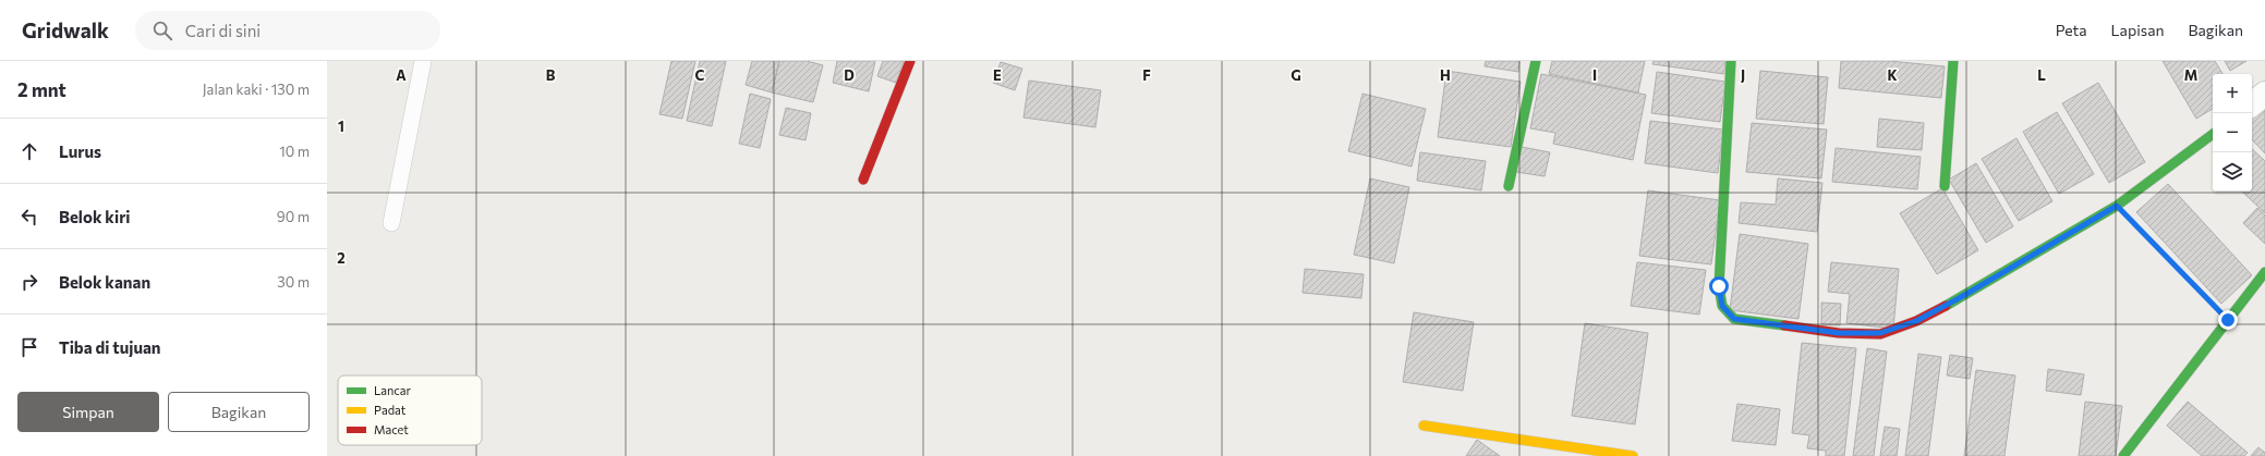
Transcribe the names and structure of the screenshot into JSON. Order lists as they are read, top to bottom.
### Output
{
  "legend": ["Lancar", "Padat", "Macet"],
  "page": {
    "header": "Gridwalk",
    "search": "Cari di sini",
    "nav": ["Peta", "Lapisan", "Bagikan"],
    "heading": ["2 mnt", "Jalan kaki · 130 m"],
    "map_buttons": ["+", "−"],
    "list": [
      ["Lurus", "10 m"],
      ["Belok kiri", "90 m"],
      ["Belok kanan", "30 m"],
      "Tiba di tujuan"
    ],
    "buttons": ["Simpan", "Bagikan"]
  },
  "grid": {
    "columns": [
      "A",
      "B",
      "C",
      "D",
      "E",
      "F",
      "G",
      "H",
      "I",
      "J",
      "K",
      "L",
      "M"
    ],
    "rows": ["1", "2"]
  }
}
